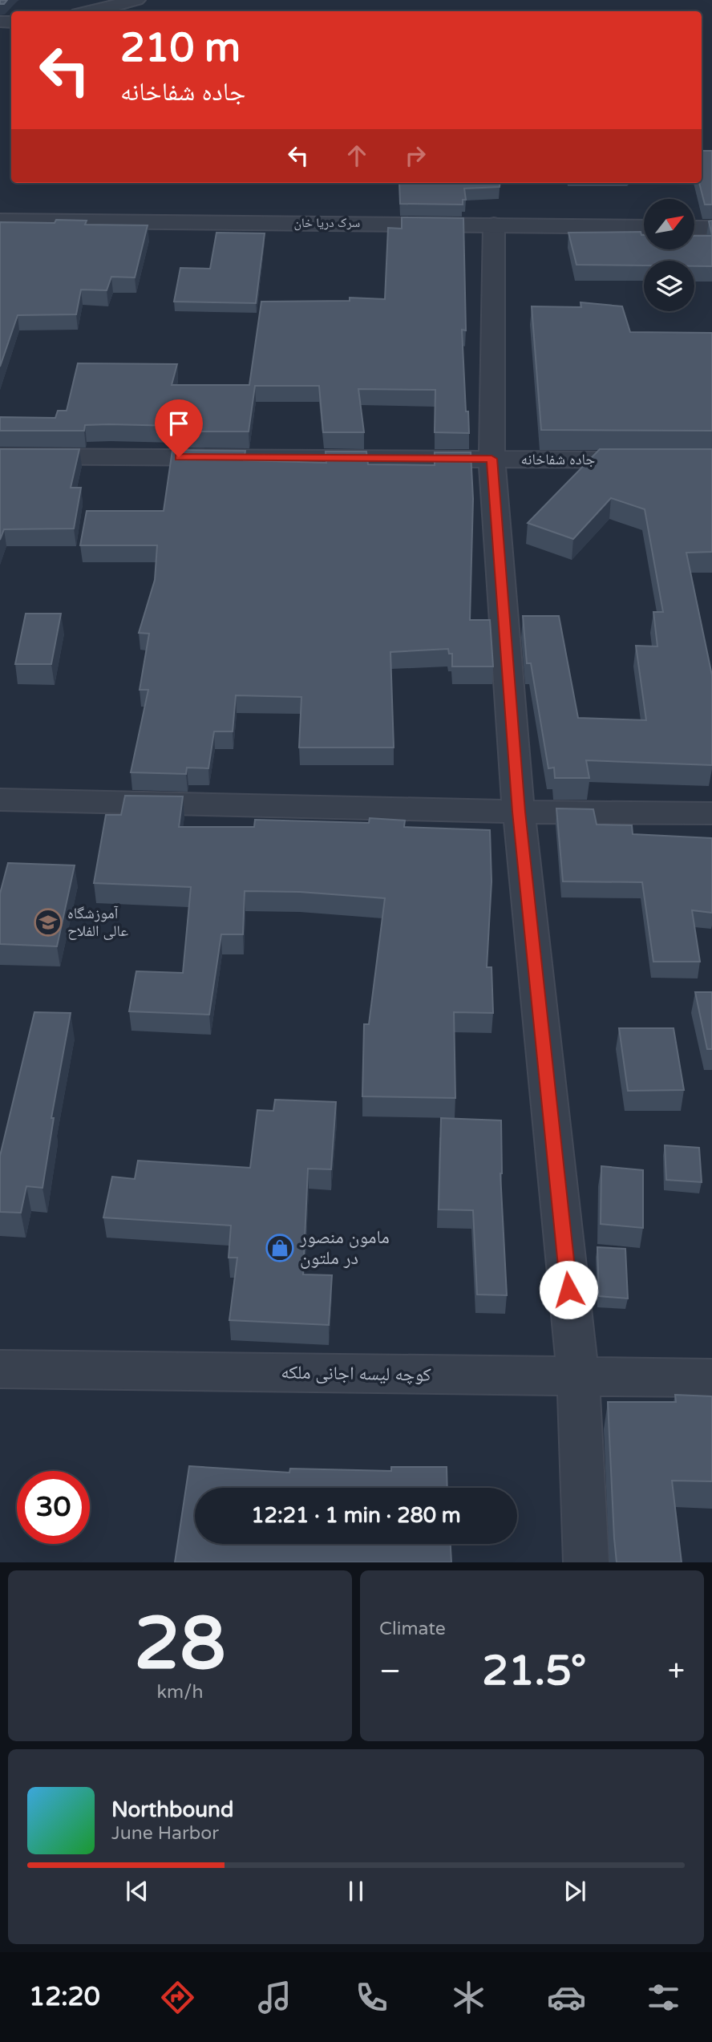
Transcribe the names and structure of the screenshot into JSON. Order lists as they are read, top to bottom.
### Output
{
  "streets": {
    "street": ["سرک دریا خان", "جاده شفاخانه", "کوچه لیسه اجانی ملکه"]
  },
  "places": {
    "school or university": ["آموزشگاه عالی الفلاح"],
    "shop": ["مامون منصور در ملتون"]
  },
  "north": "top right",
  "page": {
    "turn": ["210 m", "جاده شفاخانه"],
    "limit": "30",
    "trip": "12:21 · 1 min · 280 m",
    "tile": [
      ["28", "km/h"],
      "Climate"
    ],
    "heat": ["−", "21.5°", "+"],
    "song": ["Northbound", "June Harbor"],
    "tabs": "12:20"
  }
}
